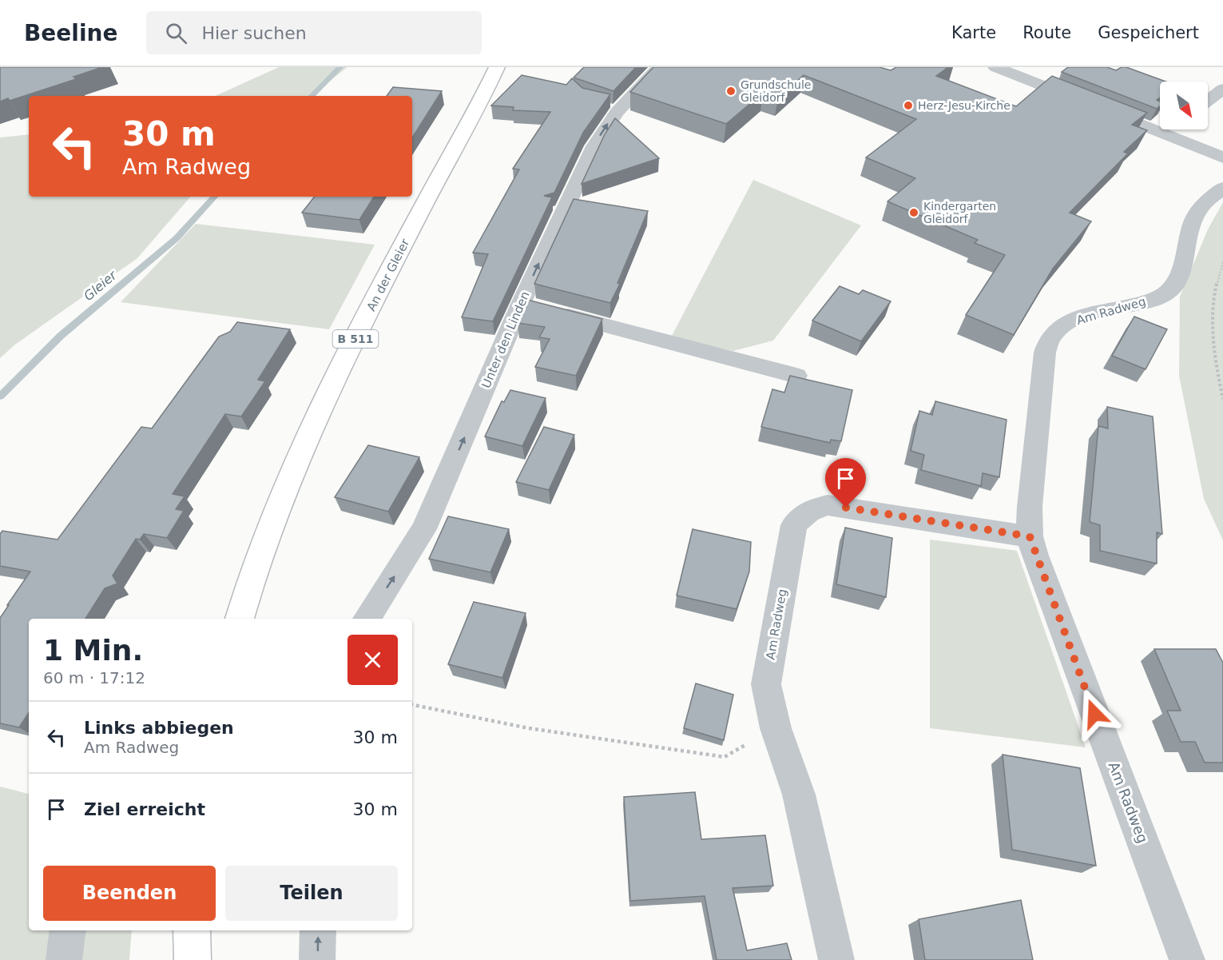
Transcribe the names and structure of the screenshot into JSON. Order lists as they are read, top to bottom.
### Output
{
  "streets": {
    "main road": ["An der Gleier", "B 511"],
    "street": ["Am Radweg", "Unter den Linden"]
  },
  "one_way": ["Unter den Linden"],
  "water": ["Gleier"],
  "places": ["Grundschule Gleidorf", "Herz-Jesu-Kirche", "Kindergarten Gleidorf"],
  "north": "bottom right",
  "page": {
    "header": "Beeline",
    "search": "Hier suchen",
    "nav": ["Karte", "Route", "Gespeichert"],
    "turn": ["30 m", "Am Radweg"],
    "heading": ["1 Min.", "60 m · 17:12"],
    "list": [
      {
        "name": "Links abbiegen",
        "note": "Am Radweg",
        "value": "30 m"
      },
      {
        "name": "Ziel erreicht",
        "value": "30 m"
      }
    ],
    "buttons": ["Beenden", "Teilen"]
  }
}
